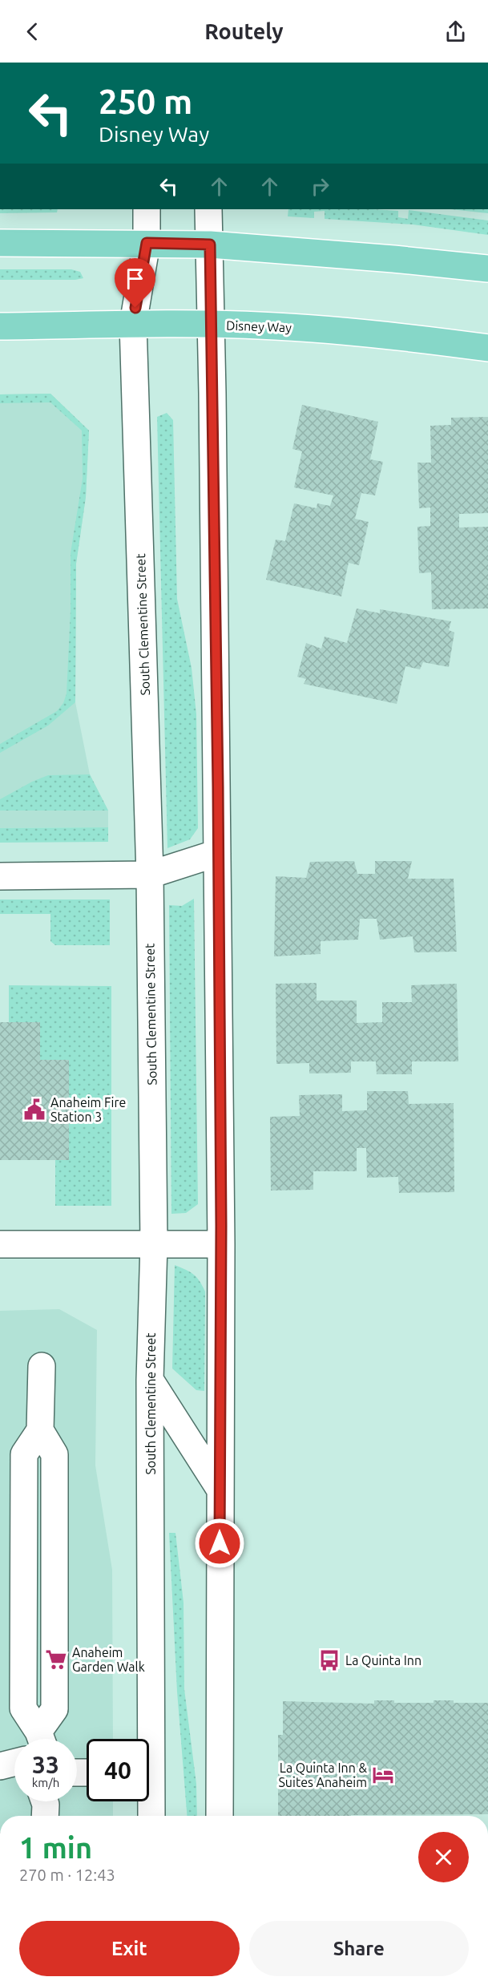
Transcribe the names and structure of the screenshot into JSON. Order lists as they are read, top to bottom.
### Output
{
  "streets": {
    "main road": ["Disney Way"],
    "street": ["South Clementine Street"]
  },
  "crossings": [
    ["Disney Way", "South Clementine Street"]
  ],
  "places": {
    "public building": ["Anaheim Fire Station 3"],
    "supermarket": ["Anaheim Garden Walk"],
    "bus stop": ["La Quinta Inn"],
    "hotel": ["La Quinta Inn & Suites Anaheim"]
  },
  "page": {
    "header": "Routely",
    "turn": ["250 m", "Disney Way"],
    "speed": "33 km/h",
    "limit": "40",
    "heading": ["1 min", "270 m · 12:43"],
    "buttons": ["Exit", "Share"]
  }
}
